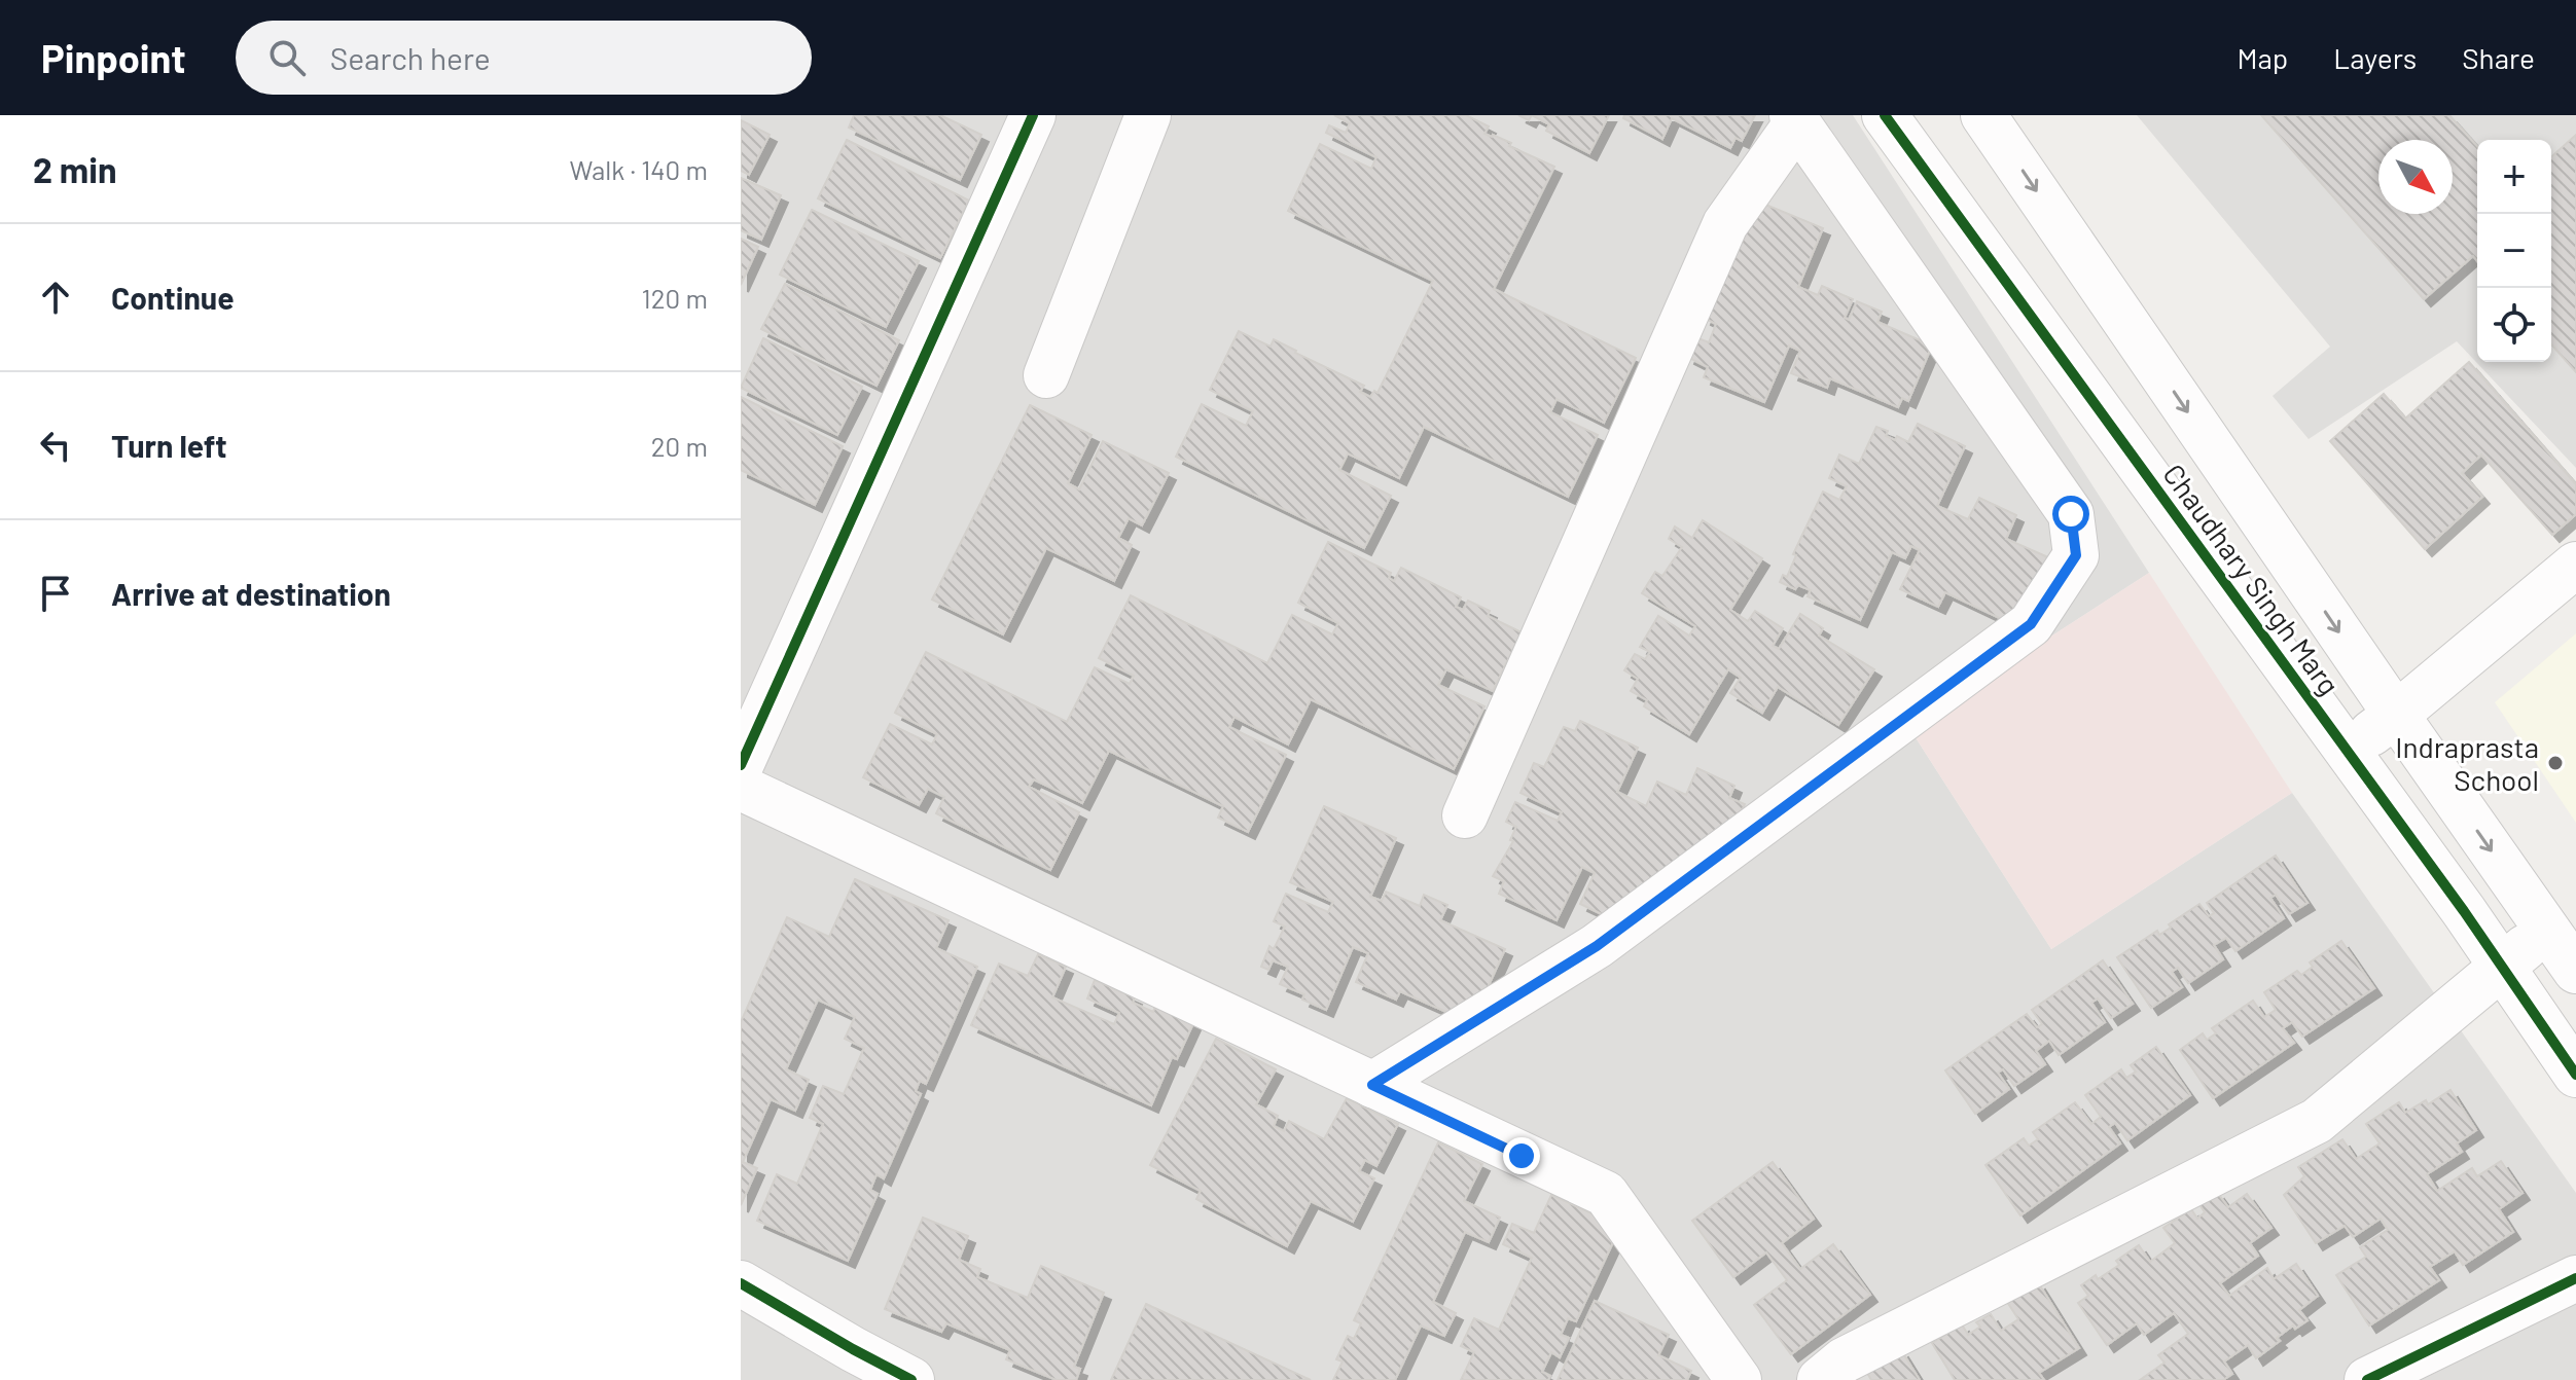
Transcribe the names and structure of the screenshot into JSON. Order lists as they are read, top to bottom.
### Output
{
  "streets": {
    "street": ["Chaudhary Singh Marg"]
  },
  "places": ["Indraprasta School"],
  "north": "bottom right",
  "page": {
    "header": "Pinpoint",
    "search": "Search here",
    "nav": ["Map", "Layers", "Share"],
    "heading": ["2 min", "Walk · 140 m"],
    "map_buttons": ["+", "−"],
    "list": [
      ["Continue", "120 m"],
      ["Turn left", "20 m"],
      "Arrive at destination"
    ]
  }
}
